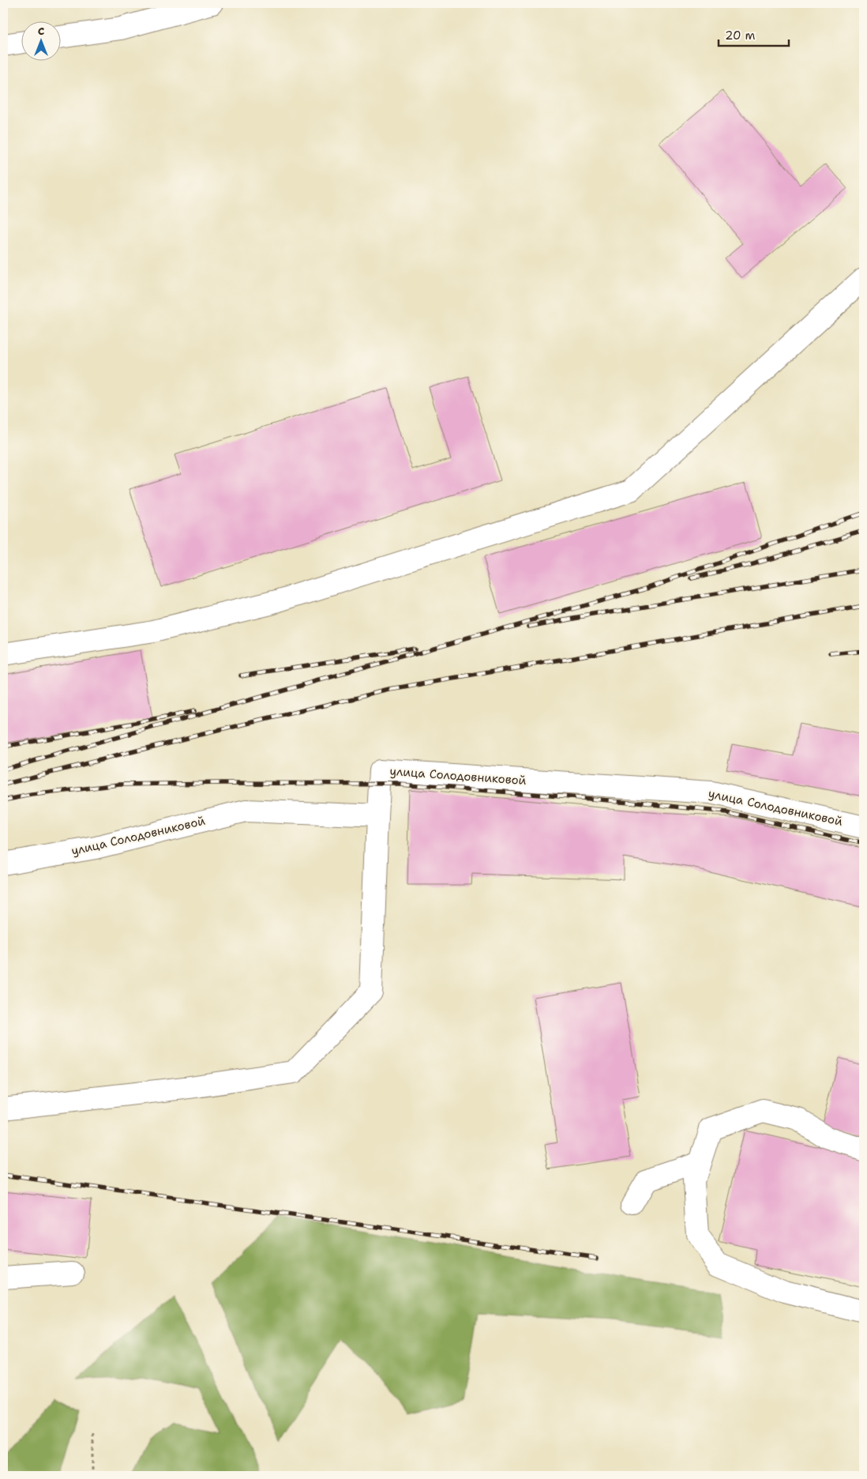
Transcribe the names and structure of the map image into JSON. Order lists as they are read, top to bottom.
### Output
{
  "streets": {
    "street": ["улица Солодовниковой"]
  },
  "scale_bar": "20 m",
  "north": "top"
}
